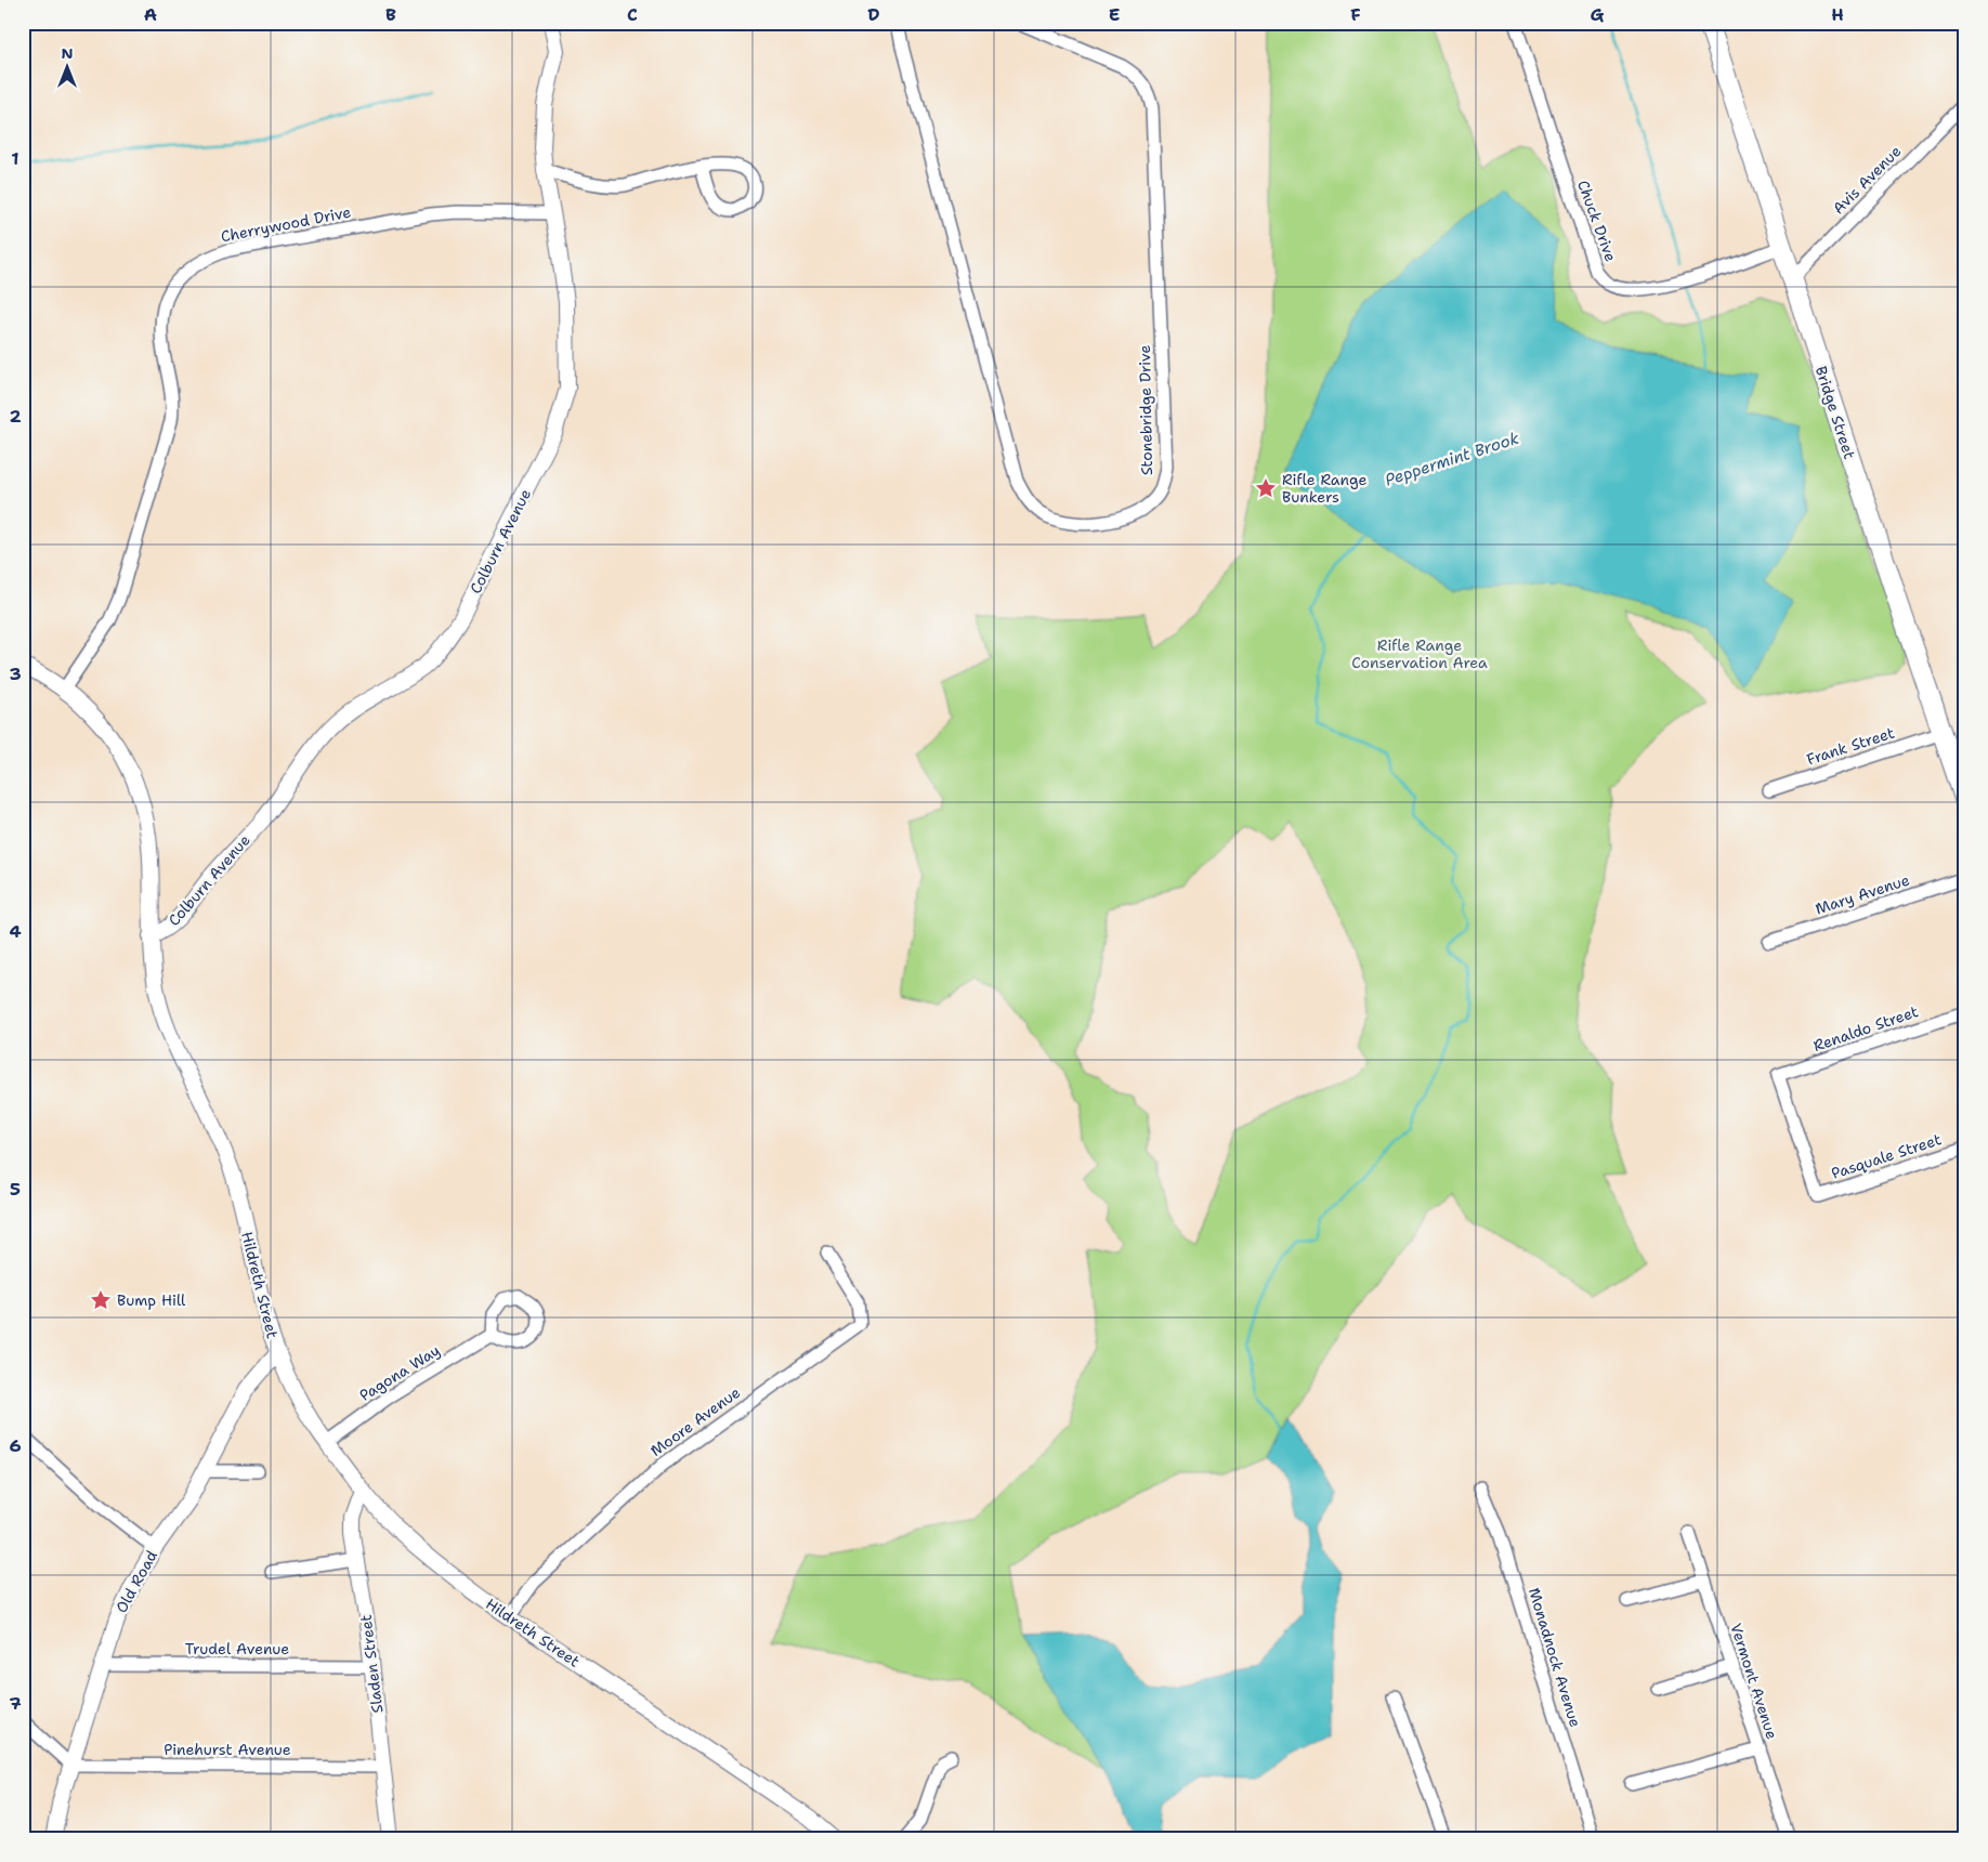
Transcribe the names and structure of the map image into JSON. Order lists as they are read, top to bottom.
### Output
{
  "streets": {
    "main road": ["Bridge Street"],
    "street": [
      "Avis Avenue",
      "Chuck Drive",
      "Cherrywood Drive",
      "Stonebridge Drive",
      "Colburn Avenue",
      "Frank Street",
      "Mary Avenue",
      "Renaldo Street",
      "Pasquale Street",
      "Hildreth Street",
      "Pagona Way",
      "Moore Avenue",
      "Old Road",
      "Trudel Avenue",
      "Monadnock Avenue",
      "Sladen Street",
      "Vermont Avenue",
      "Pinehurst Avenue"
    ]
  },
  "crossings": [
    ["Avis Avenue", "Bridge Street"],
    ["Chuck Drive", "Bridge Street"],
    ["Cherrywood Drive", "Colburn Avenue"],
    ["Cherrywood Drive", "Hildreth Street"],
    ["Bridge Street", "Frank Street"],
    ["Colburn Avenue", "Hildreth Street"],
    ["Renaldo Street", "Pasquale Street"],
    ["Hildreth Street", "Pagona Way"],
    ["Hildreth Street", "Moore Avenue"],
    ["Hildreth Street", "Old Road"],
    ["Hildreth Street", "Sladen Street"],
    ["Old Road", "Trudel Avenue"],
    ["Old Road", "Pinehurst Avenue"],
    ["Trudel Avenue", "Sladen Street"],
    ["Sladen Street", "Pinehurst Avenue"]
  ],
  "water": ["Peppermint Brook"],
  "parks": ["Rifle Range Conservation Area"],
  "places": {
    "place": ["Rifle Range Bunkers", "Bump Hill"]
  },
  "north": "top",
  "grid": {
    "columns": [
      "A",
      "B",
      "C",
      "D",
      "E",
      "F",
      "G",
      "H"
    ],
    "rows": [
      "1",
      "2",
      "3",
      "4",
      "5",
      "6",
      "7"
    ]
  }
}
